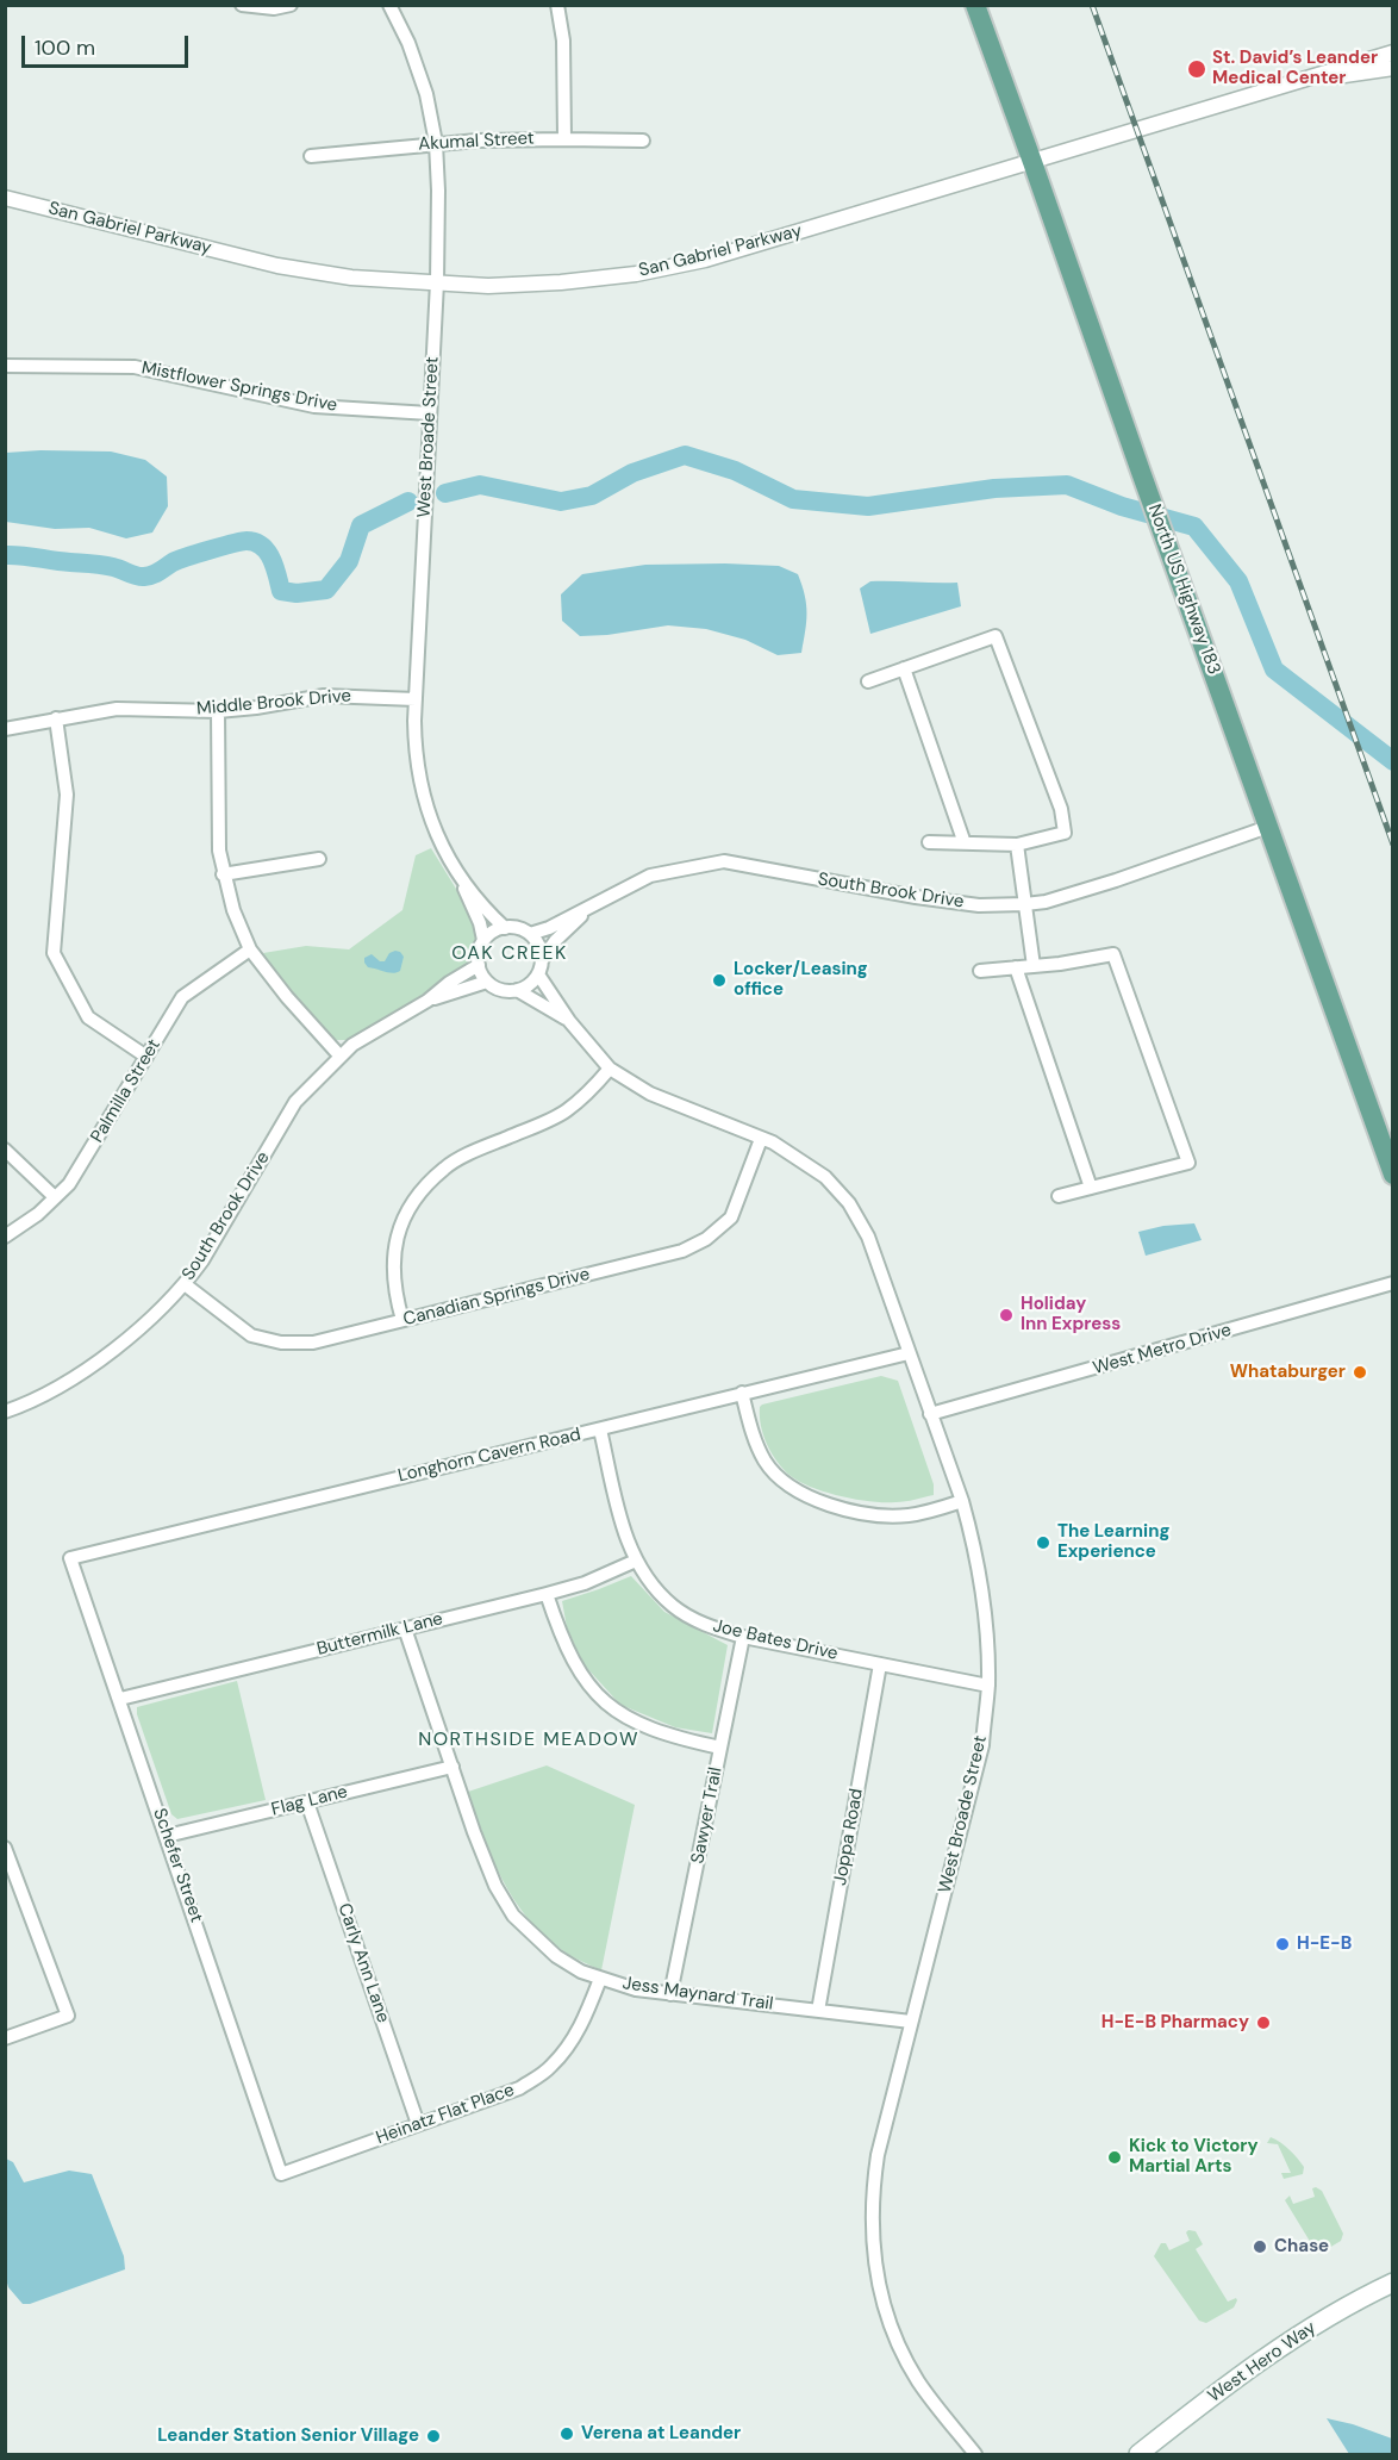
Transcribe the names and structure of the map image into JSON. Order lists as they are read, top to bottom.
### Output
{
  "streets": {
    "main road": ["North US Highway 183", "West Hero Way"],
    "street": [
      "Akumal Street",
      "San Gabriel Parkway",
      "Mistflower Springs Drive",
      "West Broade Street",
      "Middle Brook Drive",
      "South Brook Drive",
      "Palmilla Street",
      "Canadian Springs Drive",
      "West Metro Drive",
      "Longhorn Cavern Road",
      "Buttermilk Lane",
      "Joe Bates Drive",
      "Flag Lane",
      "Sawyer Trail",
      "Joppa Road",
      "Schefer Street",
      "Carly Ann Lane",
      "Jess Maynard Trail",
      "Heinatz Flat Place"
    ]
  },
  "crossings": [
    ["Akumal Street", "West Broade Street"],
    ["San Gabriel Parkway", "West Broade Street"],
    ["San Gabriel Parkway", "North US Highway 183"],
    ["Mistflower Springs Drive", "West Broade Street"],
    ["West Broade Street", "Middle Brook Drive"],
    ["West Broade Street", "South Brook Drive"],
    ["West Broade Street", "Canadian Springs Drive"],
    ["West Broade Street", "West Metro Drive"],
    ["West Broade Street", "Longhorn Cavern Road"],
    ["West Broade Street", "Joe Bates Drive"],
    ["West Broade Street", "Jess Maynard Trail"],
    ["North US Highway 183", "South Brook Drive"],
    ["South Brook Drive", "Canadian Springs Drive"],
    ["Longhorn Cavern Road", "Joe Bates Drive"],
    ["Longhorn Cavern Road", "Schefer Street"],
    ["Buttermilk Lane", "Joe Bates Drive"],
    ["Buttermilk Lane", "Schefer Street"],
    ["Buttermilk Lane", "Jess Maynard Trail"],
    ["Joe Bates Drive", "Sawyer Trail"],
    ["Joe Bates Drive", "Joppa Road"],
    ["Flag Lane", "Schefer Street"],
    ["Flag Lane", "Carly Ann Lane"],
    ["Flag Lane", "Jess Maynard Trail"],
    ["Sawyer Trail", "Jess Maynard Trail"],
    ["Joppa Road", "Jess Maynard Trail"],
    ["Schefer Street", "Heinatz Flat Place"],
    ["Carly Ann Lane", "Heinatz Flat Place"],
    ["Jess Maynard Trail", "Heinatz Flat Place"]
  ],
  "districts": ["OAK CREEK", "NORTHSIDE MEADOW"],
  "places": [
    "St. David’s Leander Medical Center",
    "Locker/Leasing office",
    "Holiday Inn Express",
    "Whataburger",
    "The Learning Experience",
    "H-E-B",
    "H-E-B Pharmacy",
    "Kick to Victory Martial Arts",
    "Chase",
    "Verena at Leander",
    "Leander Station Senior Village"
  ],
  "scale_bar": "100 m"
}
